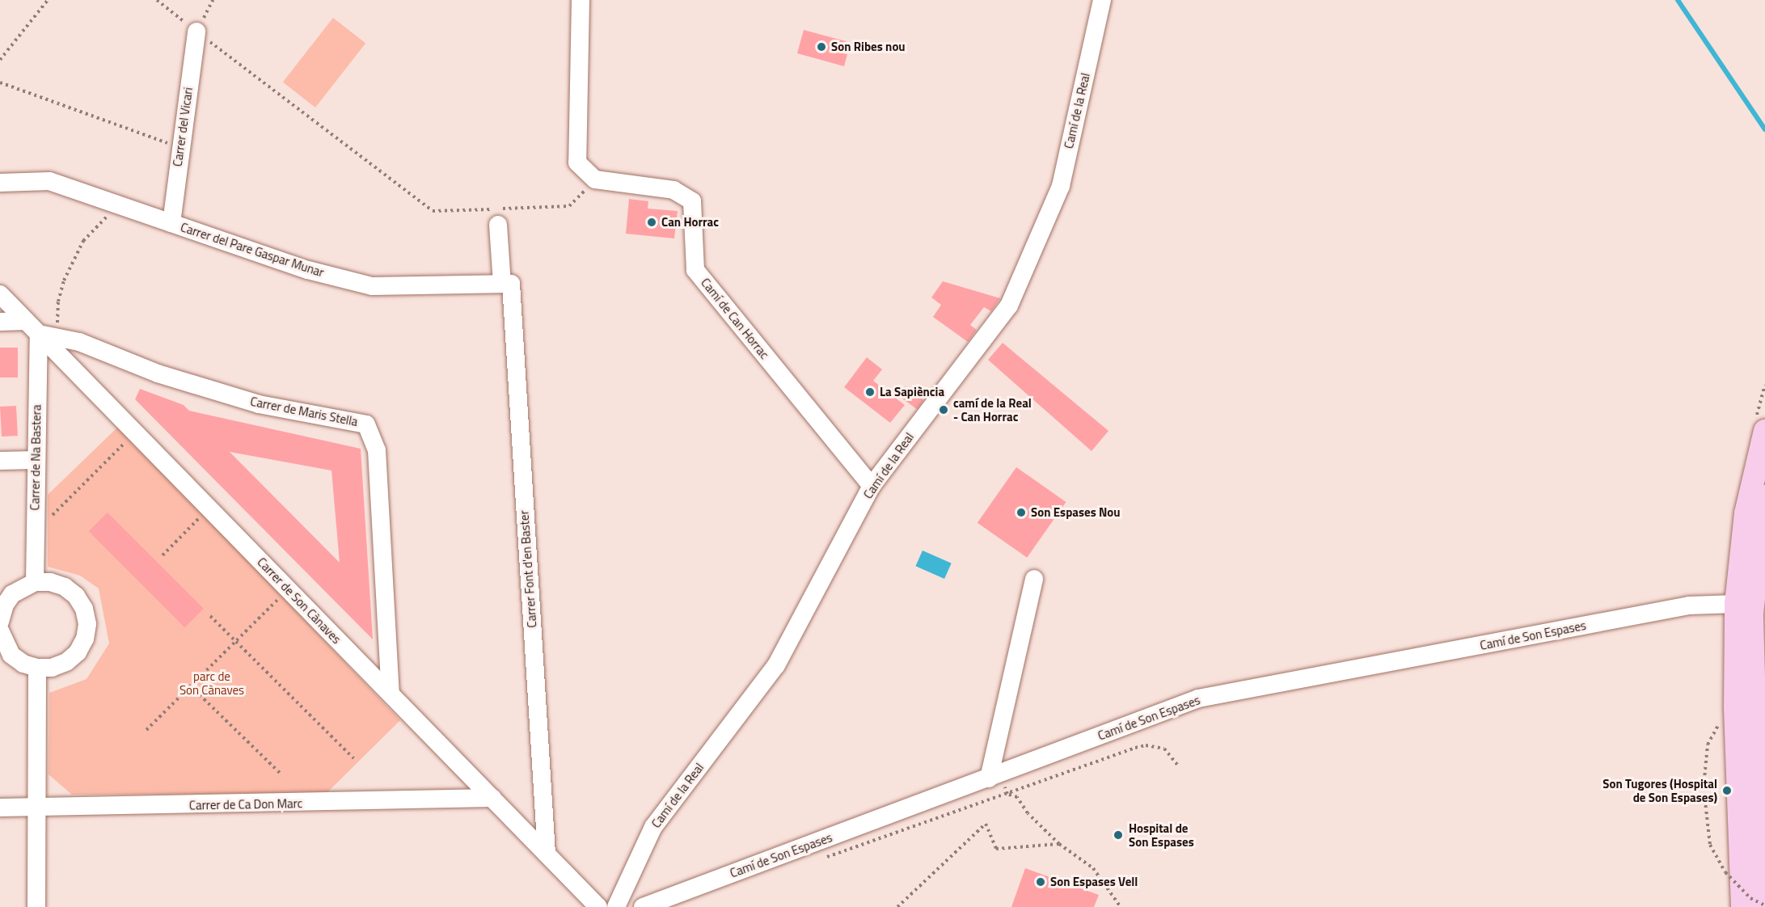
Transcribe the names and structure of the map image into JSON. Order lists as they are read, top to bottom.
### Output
{
  "streets": {
    "street": [
      "Camí de la Real",
      "Carrer del Vicari",
      "Carrer del Pare Gaspar Munar",
      "Camí de Can Horrac",
      "Carrer de Maris Stella",
      "Carrer de Na Bastera",
      "Carrer Font d'en Baster",
      "Carrer de Son Cànaves",
      "Camí de Son Espases",
      "Carrer de Ca Don Marc"
    ]
  },
  "crossings": [
    ["Camí de la Real", "Camí de Can Horrac"],
    ["Carrer del Vicari", "Carrer del Pare Gaspar Munar"],
    ["Carrer del Pare Gaspar Munar", "Carrer Font d'en Baster"],
    ["Carrer de Maris Stella", "Carrer de Na Bastera"],
    ["Carrer de Maris Stella", "Carrer de Son Cànaves"],
    ["Carrer de Na Bastera", "Carrer de Son Cànaves"],
    ["Carrer Font d'en Baster", "Carrer de Son Cànaves"],
    ["Carrer de Son Cànaves", "Carrer de Ca Don Marc"]
  ],
  "parks": ["parc de Son Cànaves"],
  "places": [
    "Son Ribes nou",
    "Can Horrac",
    "La Sapiència",
    "camí de la Real - Can Horrac",
    "Son Espases Nou",
    "Son Tugores (Hospital de Son Espases)",
    "Hospital de Son Espases",
    "Son Espases Vell"
  ]
}
